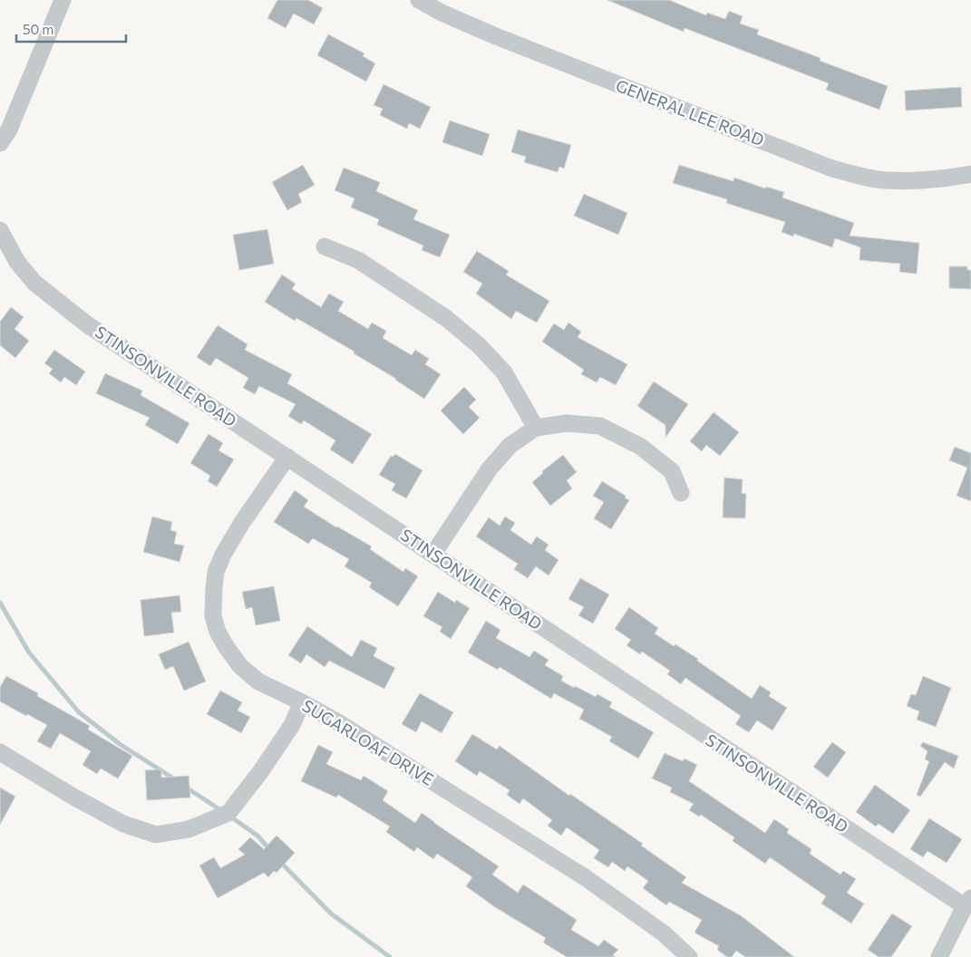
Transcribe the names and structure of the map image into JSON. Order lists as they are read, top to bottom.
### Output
{
  "streets": {
    "street": ["GENERAL LEE ROAD", "STINSONVILLE ROAD", "SUGARLOAF DRIVE"]
  },
  "crossings": [
    ["STINSONVILLE ROAD", "SUGARLOAF DRIVE"]
  ],
  "scale_bar": "50 m"
}
